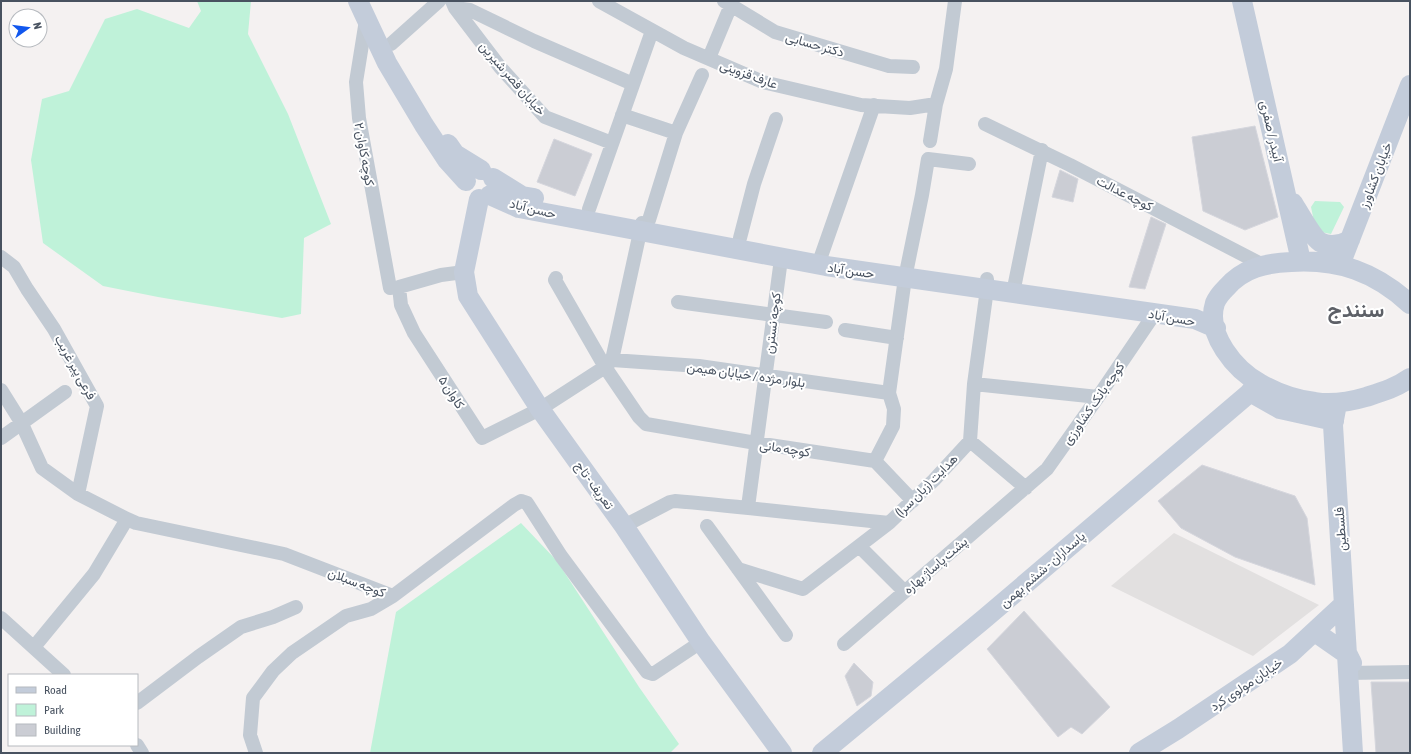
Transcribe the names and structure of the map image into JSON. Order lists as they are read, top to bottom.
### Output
{
  "streets": {
    "street": [
      "دکتر حسابی",
      "عارف قزوینی",
      "خیابان قصر شیرین",
      "آبیدر / صفری",
      "کوچه کاوان ۲",
      "خیابان کشاورز",
      "کوچه عدالت",
      "حسن آباد",
      "کوچه نسترن",
      "فرعی پیر غریب",
      "بلوار مژده / خیابان هیمن",
      "کاوان ۵",
      "کوچه بانک کشاورزی",
      "کوچه مانی",
      "تعریف - تاج",
      "هدایت (زبان سرا)",
      "فلسطین",
      "پشت پاساژ بهاره",
      "پاسداران - ششم بهمن",
      "کوچه سبلان",
      "خیابان مولوی کرد"
    ]
  },
  "crossings": [
    ["کوچه کاوان ۲", "حسن آباد"],
    ["کوچه کاوان ۲", "کاوان ۵"],
    ["حسن آباد", "کوچه نسترن"],
    ["حسن آباد", "کوچه بانک کشاورزی"],
    ["حسن آباد", "تعریف - تاج"],
    ["کوچه نسترن", "بلوار مژده / خیابان هیمن"],
    ["کوچه نسترن", "کوچه مانی"],
    ["کوچه نسترن", "هدایت (زبان سرا)"],
    ["فرعی پیر غریب", "کوچه سبلان"],
    ["بلوار مژده / خیابان هیمن", "کوچه مانی"],
    ["کاوان ۵", "تعریف - تاج"],
    ["کوچه بانک کشاورزی", "پشت پاساژ بهاره"],
    ["تعریف - تاج", "هدایت (زبان سرا)"],
    ["تعریف - تاج", "کوچه سبلان"],
    ["فلسطین", "خیابان مولوی کرد"]
  ],
  "districts": ["سنندج"],
  "legend": ["Road", "Park", "Building"],
  "north": "right"
}
